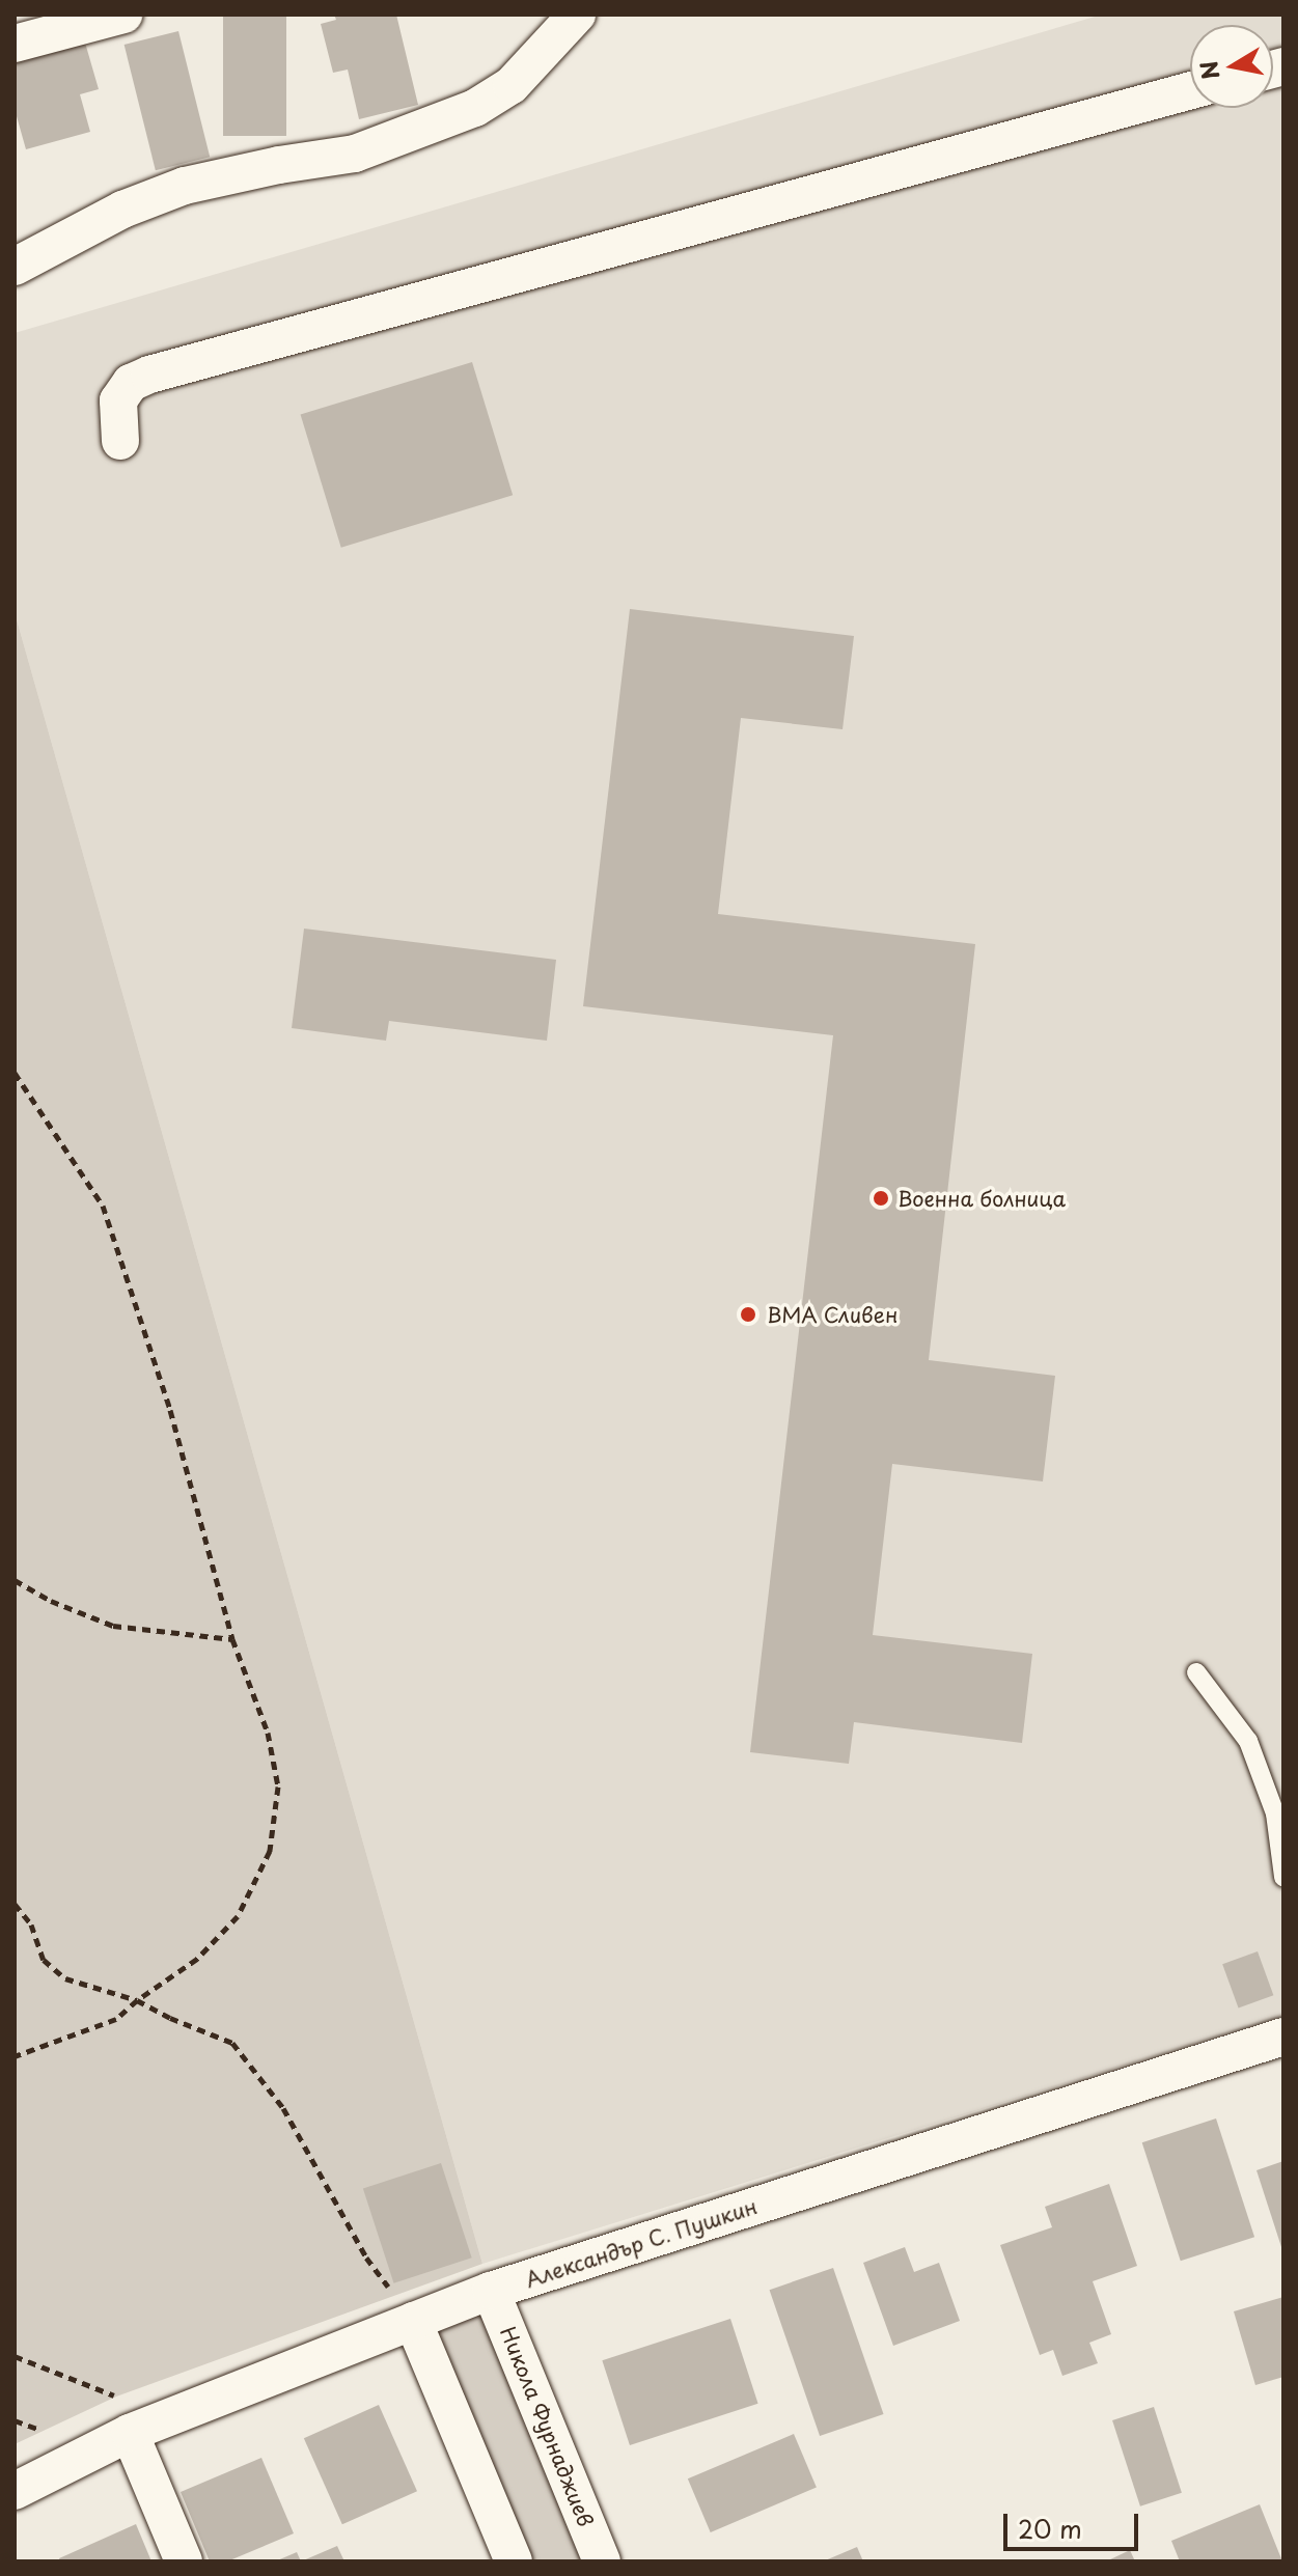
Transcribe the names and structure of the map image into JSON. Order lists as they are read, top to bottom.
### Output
{
  "streets": {
    "street": ["Александър С. Пушкин", "Никола Фурнаджиев"]
  },
  "crossings": [
    ["Александър С. Пушкин", "Никола Фурнаджиев"]
  ],
  "places": ["Военна болница", "ВМА Сливен"],
  "scale_bar": "20 m",
  "north": "left"
}
